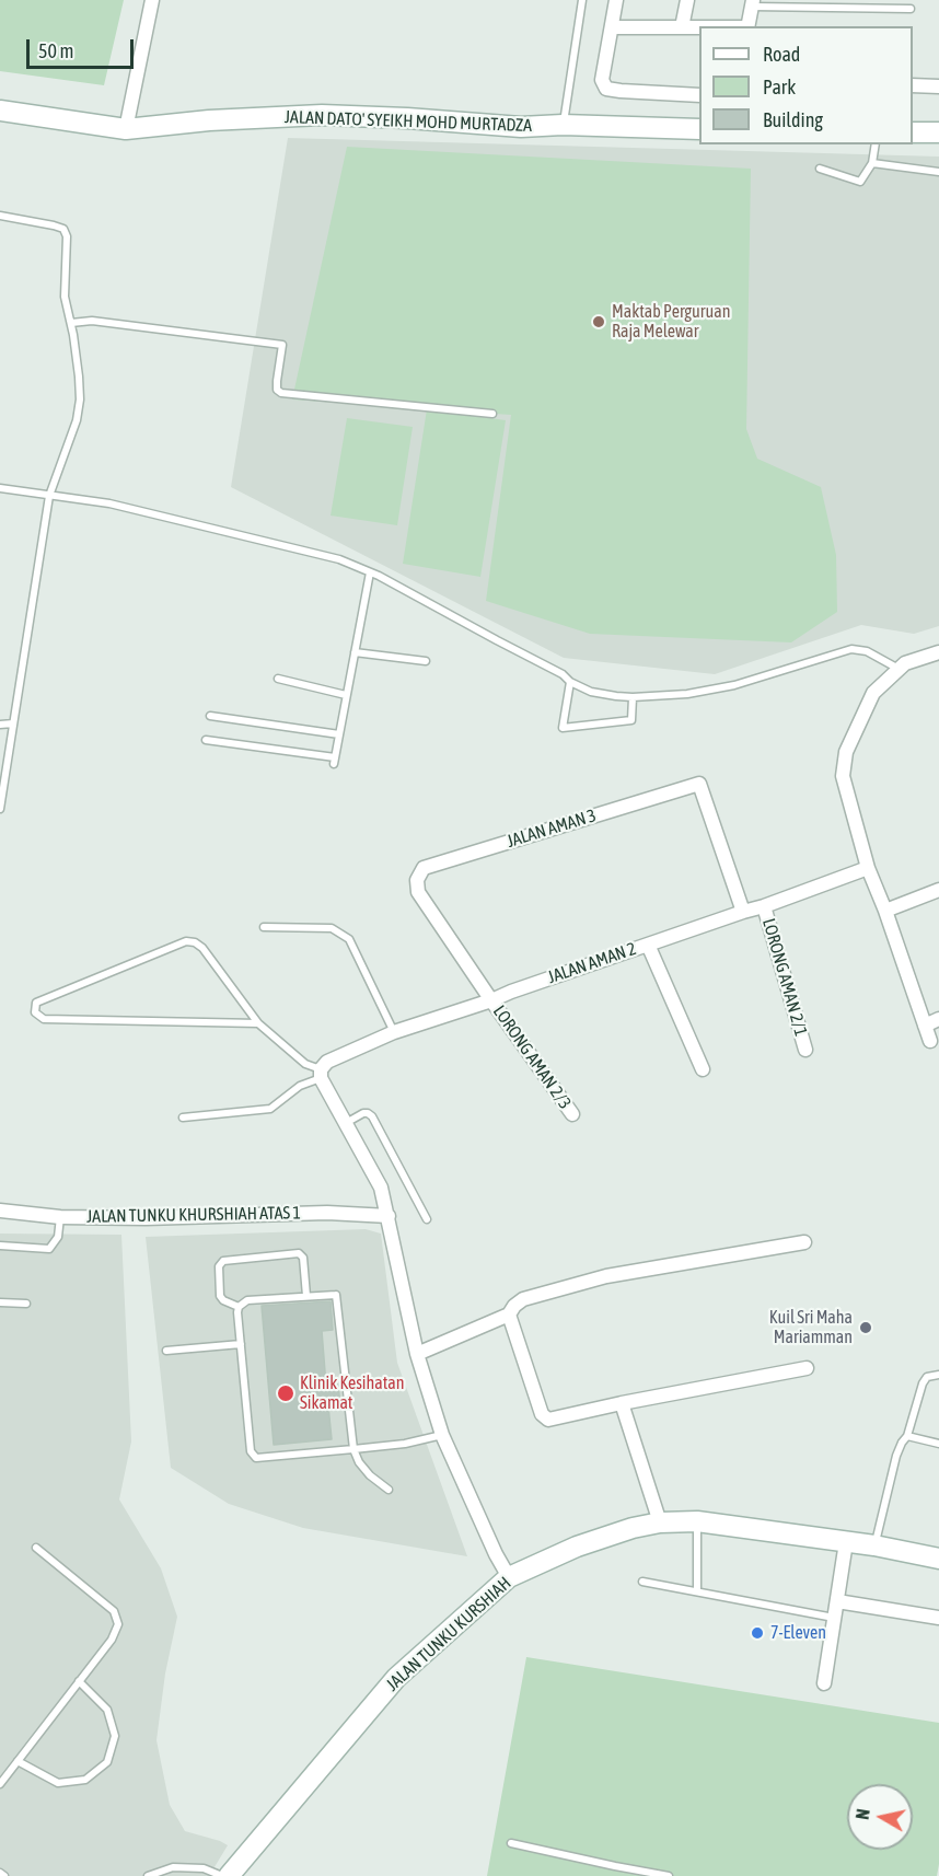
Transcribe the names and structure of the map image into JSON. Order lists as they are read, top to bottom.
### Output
{
  "streets": {
    "main road": ["JALAN DATO' SYEIKH MOHD MURTADZA", "JALAN TUNKU KURSHIAH"],
    "street": [
      "JALAN AMAN 3",
      "JALAN AMAN 2",
      "LORONG AMAN 2/1",
      "LORONG AMAN 2/3",
      "JALAN TUNKU KHURSHIAH ATAS 1"
    ]
  },
  "crossings": [
    ["JALAN AMAN 3", "JALAN AMAN 2"],
    ["JALAN AMAN 3", "LORONG AMAN 2/3"],
    ["JALAN AMAN 2", "LORONG AMAN 2/1"],
    ["JALAN AMAN 2", "LORONG AMAN 2/3"]
  ],
  "places": [
    "Maktab Perguruan Raja Melewar",
    "Kuil Sri Maha Mariamman",
    "Klinik Kesihatan Sikamat",
    "7-Eleven"
  ],
  "legend": ["Road", "Park", "Building"],
  "scale_bar": "50 m",
  "north": "left"
}
